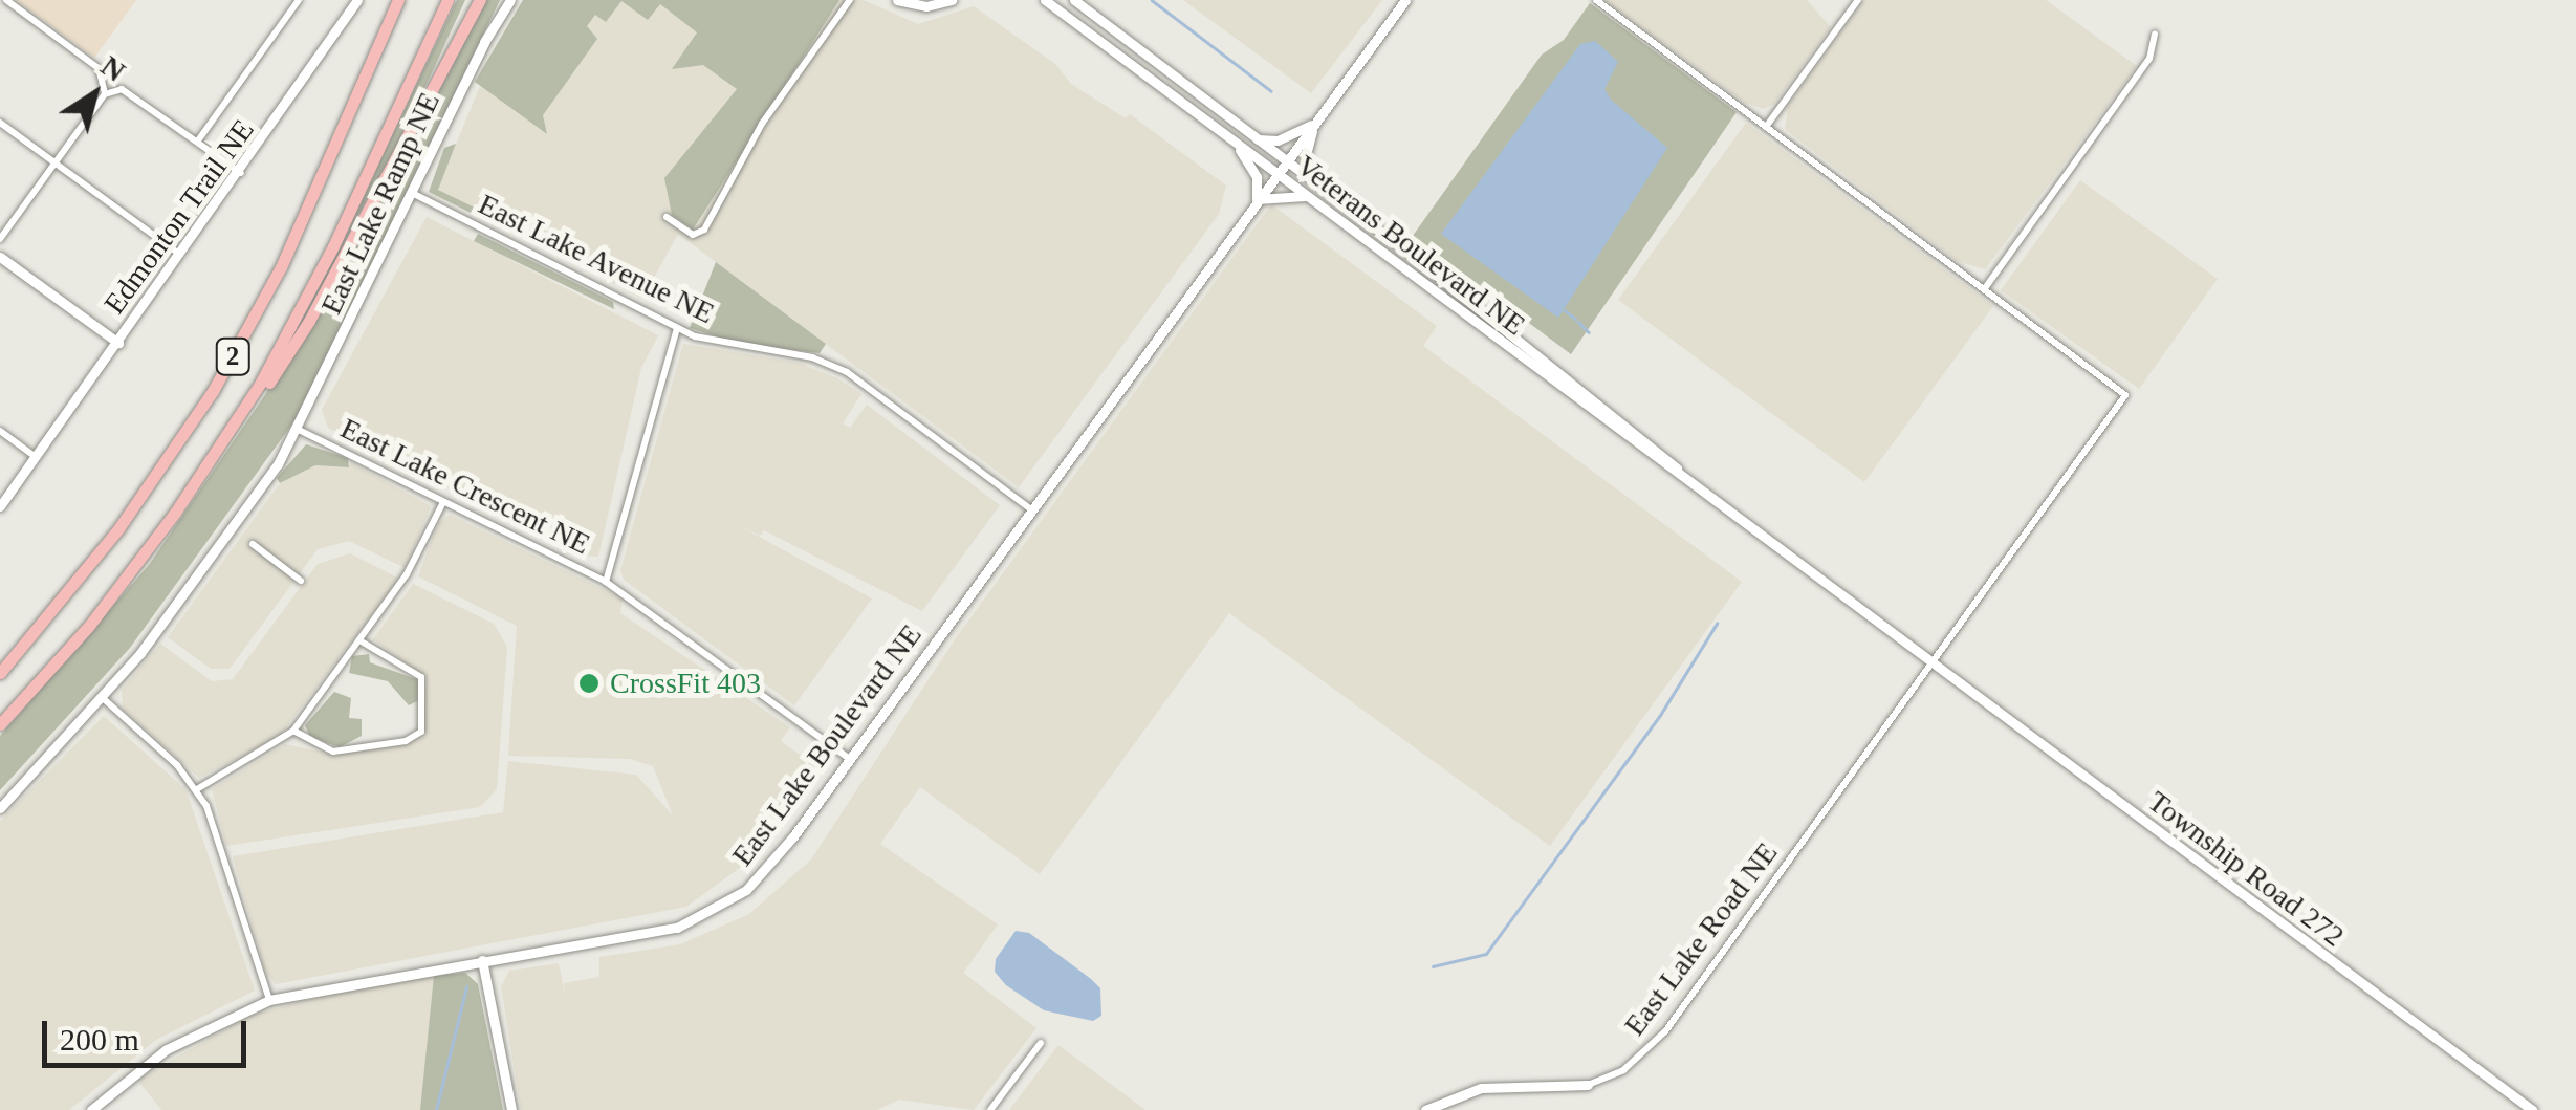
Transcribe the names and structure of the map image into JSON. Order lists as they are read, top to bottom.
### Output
{
  "streets": {
    "highway": ["2"],
    "main road": [
      "East Lake Ramp NE",
      "Edmonton Trail NE",
      "Veterans Boulevard NE",
      "East Lake Crescent NE",
      "East Lake Boulevard NE",
      "Township Road 272",
      "East Lake Road NE"
    ],
    "street": ["East Lake Avenue NE"]
  },
  "crossings": [
    ["East Lake Ramp NE", "East Lake Avenue NE"],
    ["East Lake Ramp NE", "East Lake Crescent NE"],
    ["Veterans Boulevard NE", "East Lake Boulevard NE"],
    ["Veterans Boulevard NE", "Township Road 272"],
    ["Veterans Boulevard NE", "East Lake Road NE"],
    ["East Lake Avenue NE", "East Lake Boulevard NE"],
    ["East Lake Crescent NE", "East Lake Boulevard NE"],
    ["Township Road 272", "East Lake Road NE"]
  ],
  "places": ["CrossFit 403"],
  "scale_bar": "200 m",
  "north": "top right"
}
